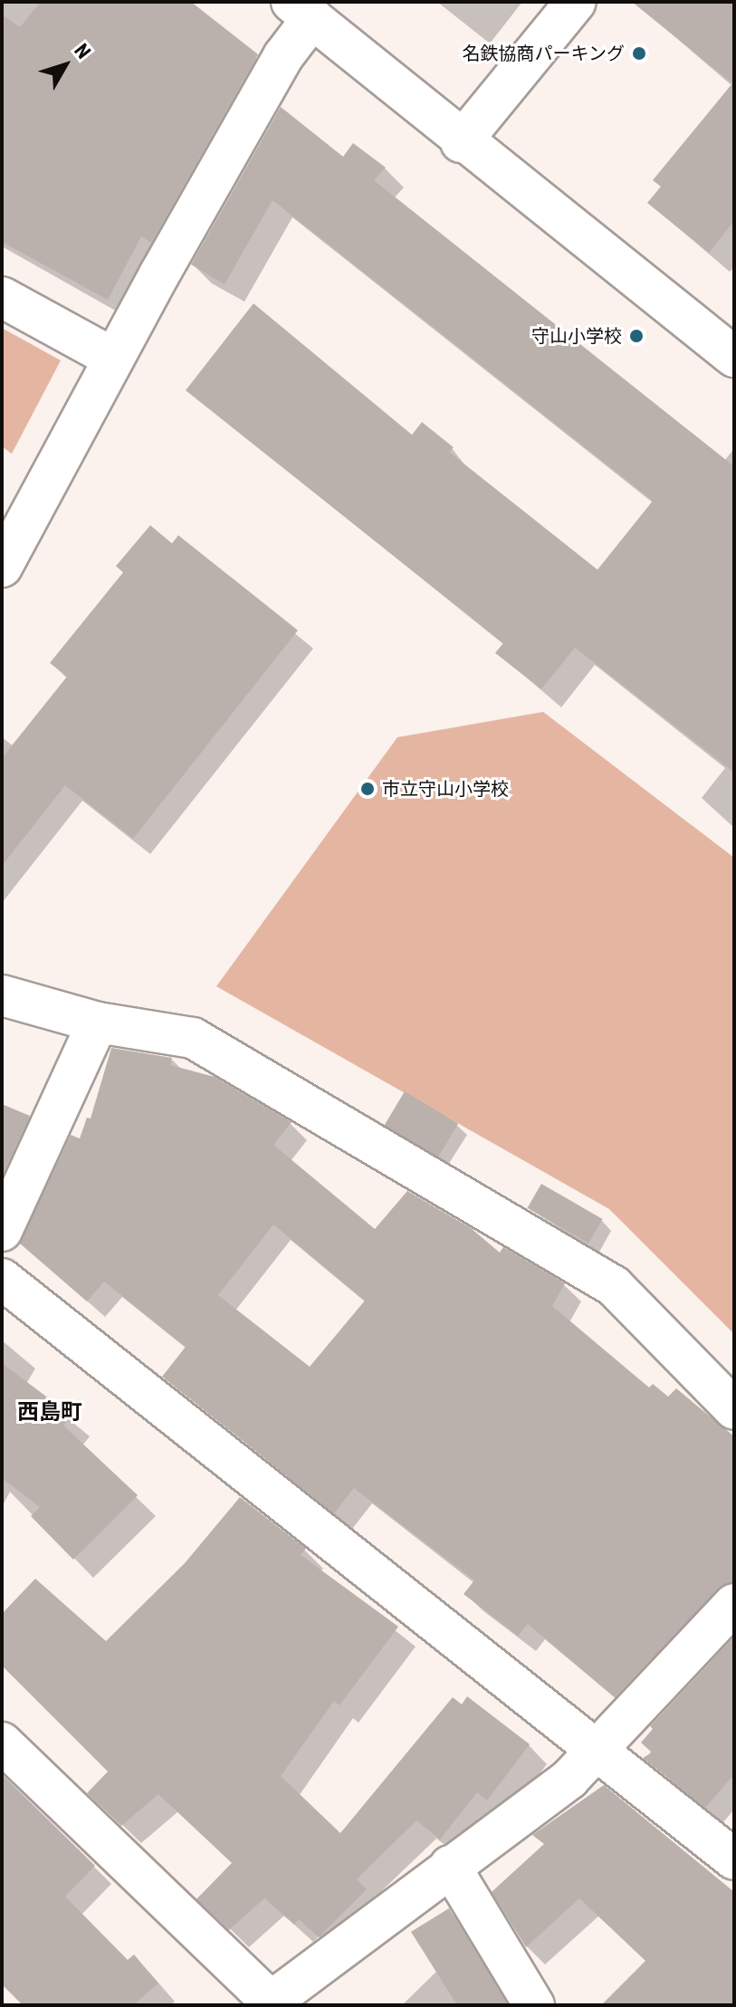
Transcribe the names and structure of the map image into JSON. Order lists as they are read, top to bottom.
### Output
{
  "districts": ["西島町"],
  "places": ["名鉄協商パーキング", "守山小学校", "市立守山小学校"],
  "north": "top right"
}
